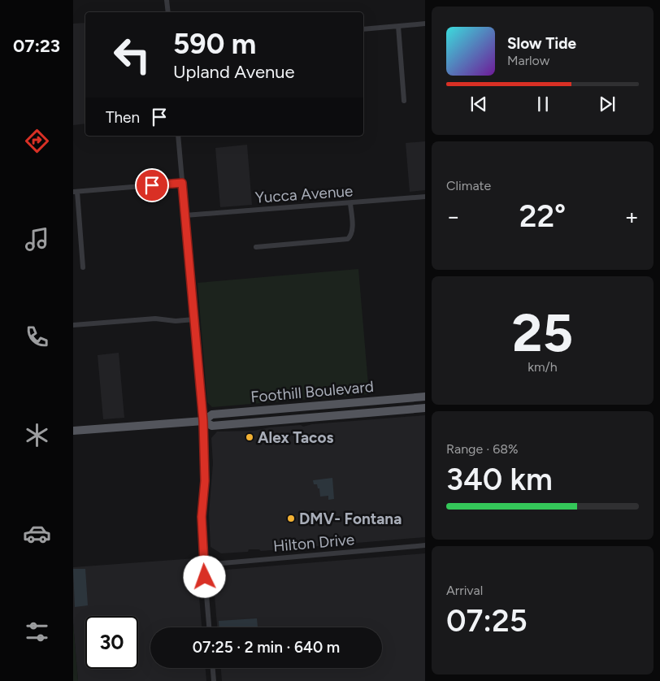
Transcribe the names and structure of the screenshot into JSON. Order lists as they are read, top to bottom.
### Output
{
  "streets": {
    "main road": ["Foothill Boulevard"],
    "street": ["Yucca Avenue", "Hilton Drive"]
  },
  "places": ["Alex Tacos", "DMV- Fontana"],
  "page": {
    "tabs": "07:23",
    "turn": ["590 m", "Upland Avenue"],
    "song": ["Slow Tide", "Marlow"],
    "then": "Then",
    "tile": [
      "Climate",
      ["25", "km/h"],
      ["Range · 68%", "340 km"],
      ["Arrival", "07:25"]
    ],
    "heat": ["−", "22°", "+"],
    "limit": "30",
    "trip": "07:25 · 2 min · 640 m"
  }
}
